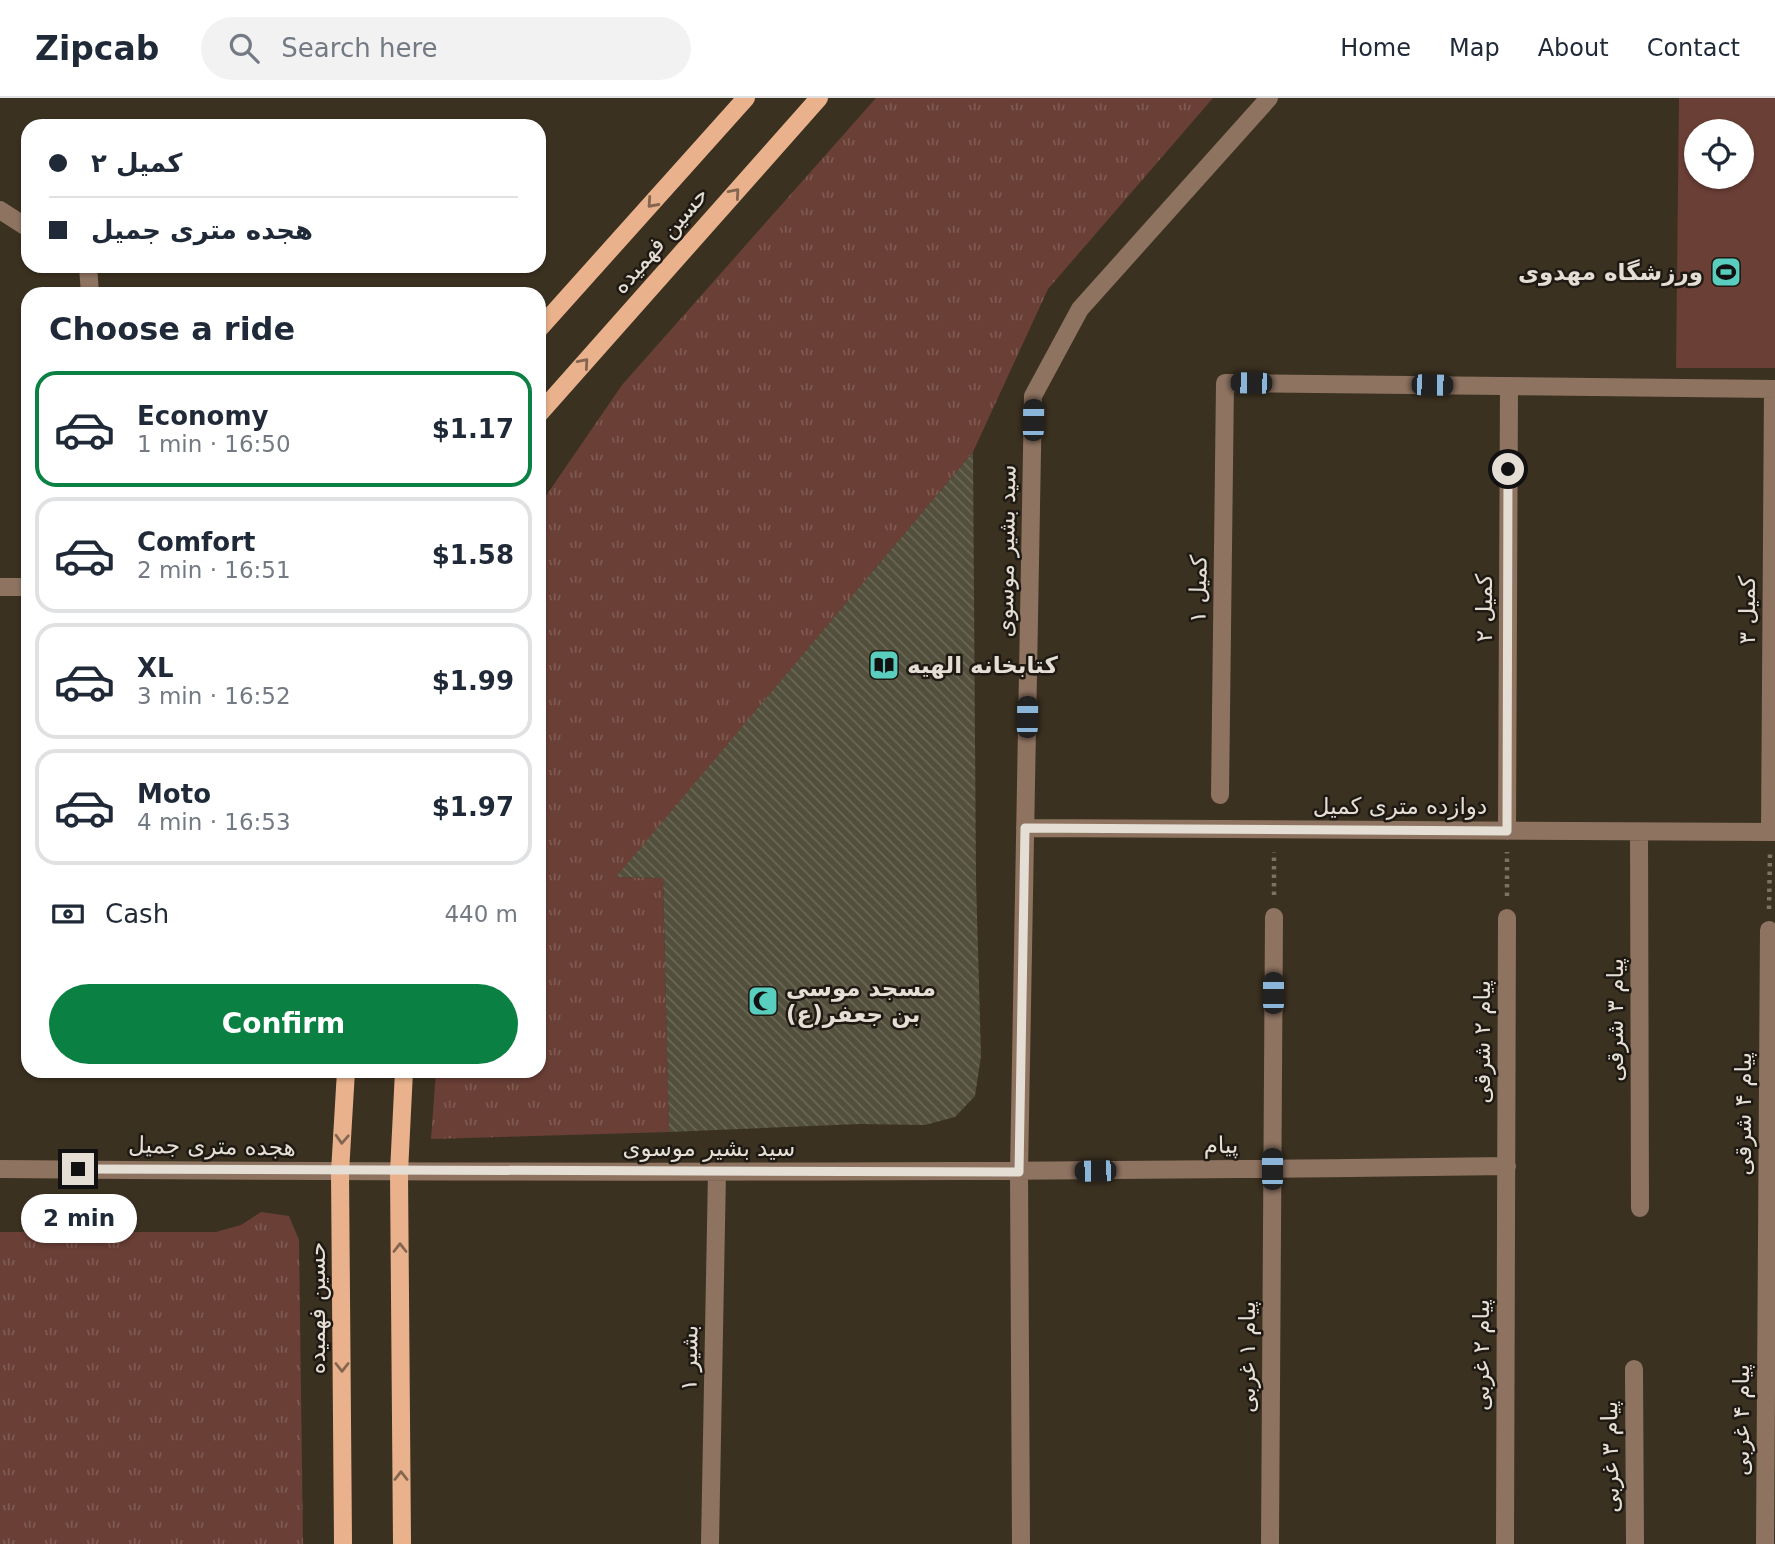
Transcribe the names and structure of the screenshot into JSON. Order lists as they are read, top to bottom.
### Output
{
  "streets": {
    "main road": ["حسین فهمیده"],
    "street": [
      "سید بشیر موسوی",
      "کمیل ۱",
      "کمیل ۲",
      "کمیل ۳",
      "دوازده متری کمیل",
      "پیام ۳ شرقی",
      "پیام ۲ شرقی",
      "پیام ۴ شرقی",
      "پیام",
      "هجده متری جمیل",
      "پیام ۲ غربی",
      "پیام ۱ غربی",
      "بشیر ۱",
      "پیام ۴ غربی",
      "پیام ۳ غربی"
    ]
  },
  "crossings": [
    ["حسین فهمیده", "هجده متری جمیل"],
    ["سید بشیر موسوی", "دوازده متری کمیل"],
    ["سید بشیر موسوی", "پیام"],
    ["سید بشیر موسوی", "هجده متری جمیل"],
    ["سید بشیر موسوی", "بشیر ۱"],
    ["کمیل ۱", "کمیل ۲"],
    ["کمیل ۲", "دوازده متری کمیل"],
    ["کمیل ۳", "دوازده متری کمیل"],
    ["دوازده متری کمیل", "پیام ۳ شرقی"],
    ["پیام ۲ شرقی", "پیام"],
    ["پیام ۲ شرقی", "پیام ۲ غربی"],
    ["پیام ۴ شرقی", "پیام ۴ غربی"],
    ["پیام", "پیام ۲ غربی"],
    ["پیام", "پیام ۱ غربی"]
  ],
  "places": {
    "sports": ["ورزشگاه مهدوی"],
    "library": ["کتابخانه الهیه"],
    "mosque": ["مسجد موسی بن جعفر(ع)"]
  },
  "page": {
    "header": "Zipcab",
    "search": "Search here",
    "nav": [
      "Home",
      "Map",
      "About",
      "Contact"
    ],
    "banner": ["کمیل ۲", "هجده متری جمیل"],
    "heading": "Choose a ride",
    "list": [
      {
        "name": "Economy",
        "note": "1 min · 16:50",
        "value": "$1.17"
      },
      {
        "name": "Comfort",
        "note": "2 min · 16:51",
        "value": "$1.58"
      },
      {
        "name": "XL",
        "note": "3 min · 16:52",
        "value": "$1.99"
      },
      {
        "name": "Moto",
        "note": "4 min · 16:53",
        "value": "$1.97"
      }
    ],
    "pay": ["Cash", "440 m"],
    "buttons": "Confirm",
    "bubble": "2 min"
  }
}
